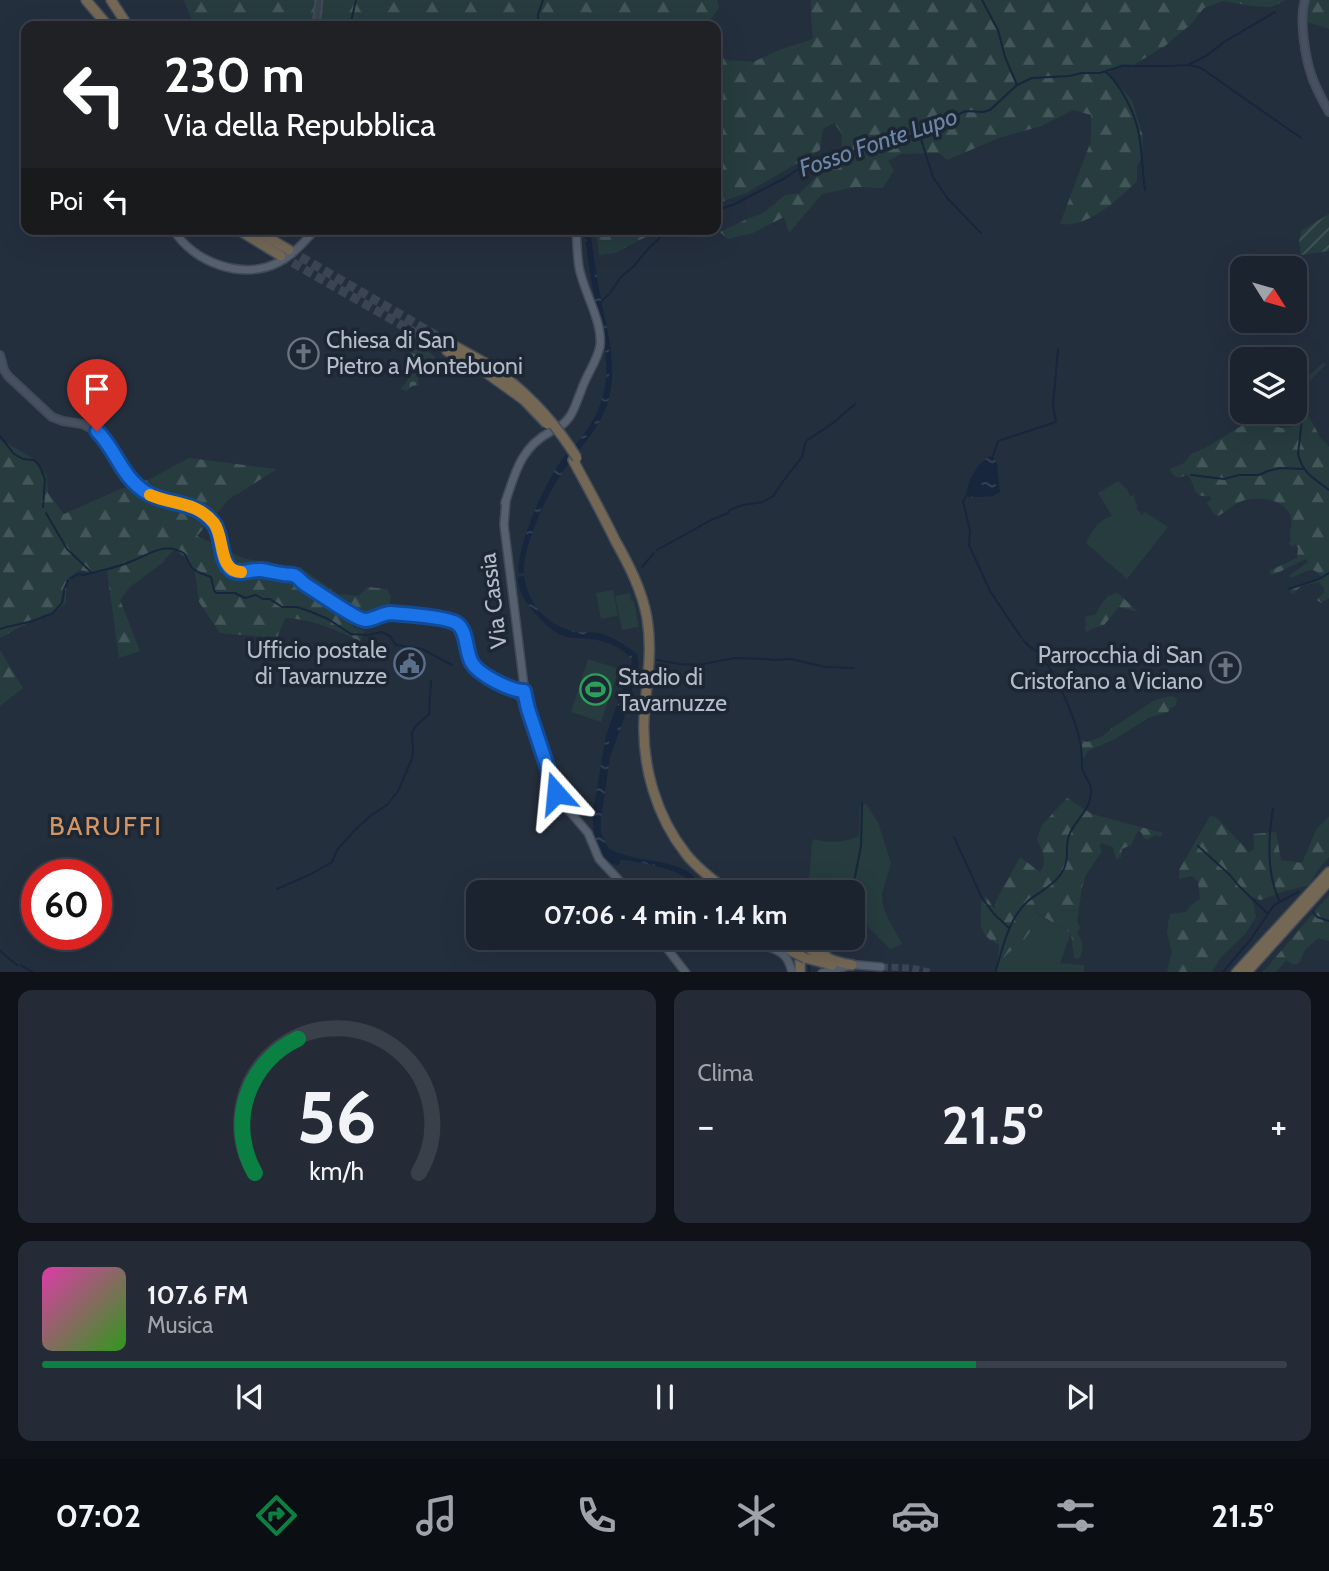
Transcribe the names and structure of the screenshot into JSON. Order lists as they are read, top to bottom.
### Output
{
  "streets": {
    "main road": ["Via Cassia"]
  },
  "districts": ["BARUFFI"],
  "water": ["Fosso Fonte Lupo"],
  "places": {
    "church": ["Chiesa di San Pietro a Montebuoni", "Parrocchia di San Cristofano a Viciano"],
    "public building": ["Ufficio postale di Tavarnuzze"],
    "sports": ["Stadio di Tavarnuzze"]
  },
  "north": "bottom right",
  "page": {
    "turn": ["230 m", "Via della Repubblica"],
    "then": "Poi",
    "limit": "60",
    "trip": "07:06 · 4 min · 1.4 km",
    "tile": "Clima",
    "heat": ["−", "21.5°", "+"],
    "song": ["107.6 FM", "Musica"],
    "tabs": ["07:02", "21.5°"],
    "gauge": ["56", "km/h"]
  }
}
